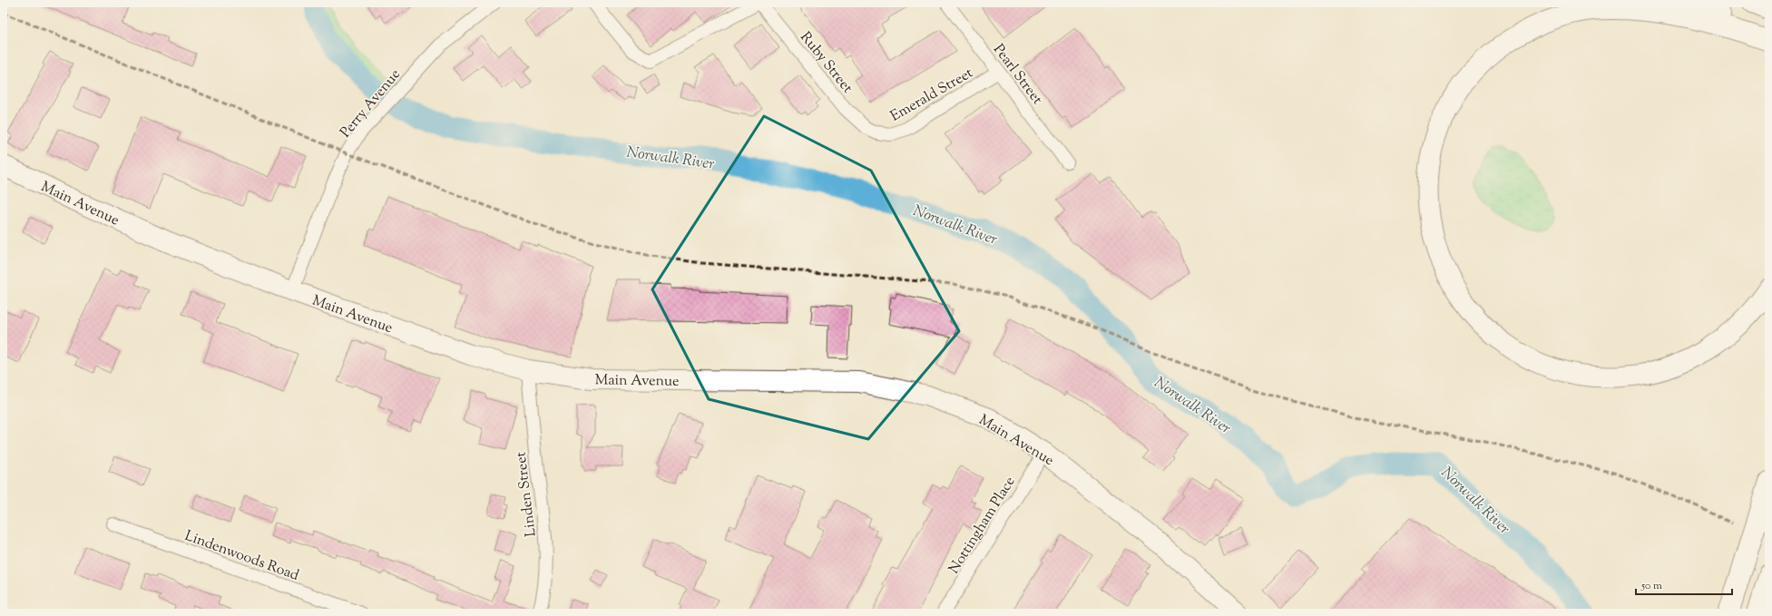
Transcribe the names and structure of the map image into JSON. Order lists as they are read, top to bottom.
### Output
{
  "streets": {
    "main road": ["Main Avenue"],
    "street": [
      "Ruby Street",
      "Pearl Street",
      "Emerald Street",
      "Perry Avenue",
      "Linden Street",
      "Nottingham Place",
      "Lindenwoods Road"
    ]
  },
  "crossings": [
    ["Ruby Street", "Emerald Street"],
    ["Pearl Street", "Emerald Street"],
    ["Perry Avenue", "Main Avenue"],
    ["Main Avenue", "Linden Street"],
    ["Main Avenue", "Nottingham Place"]
  ],
  "water": ["Norwalk River"],
  "scale_bar": "50 m"
}
